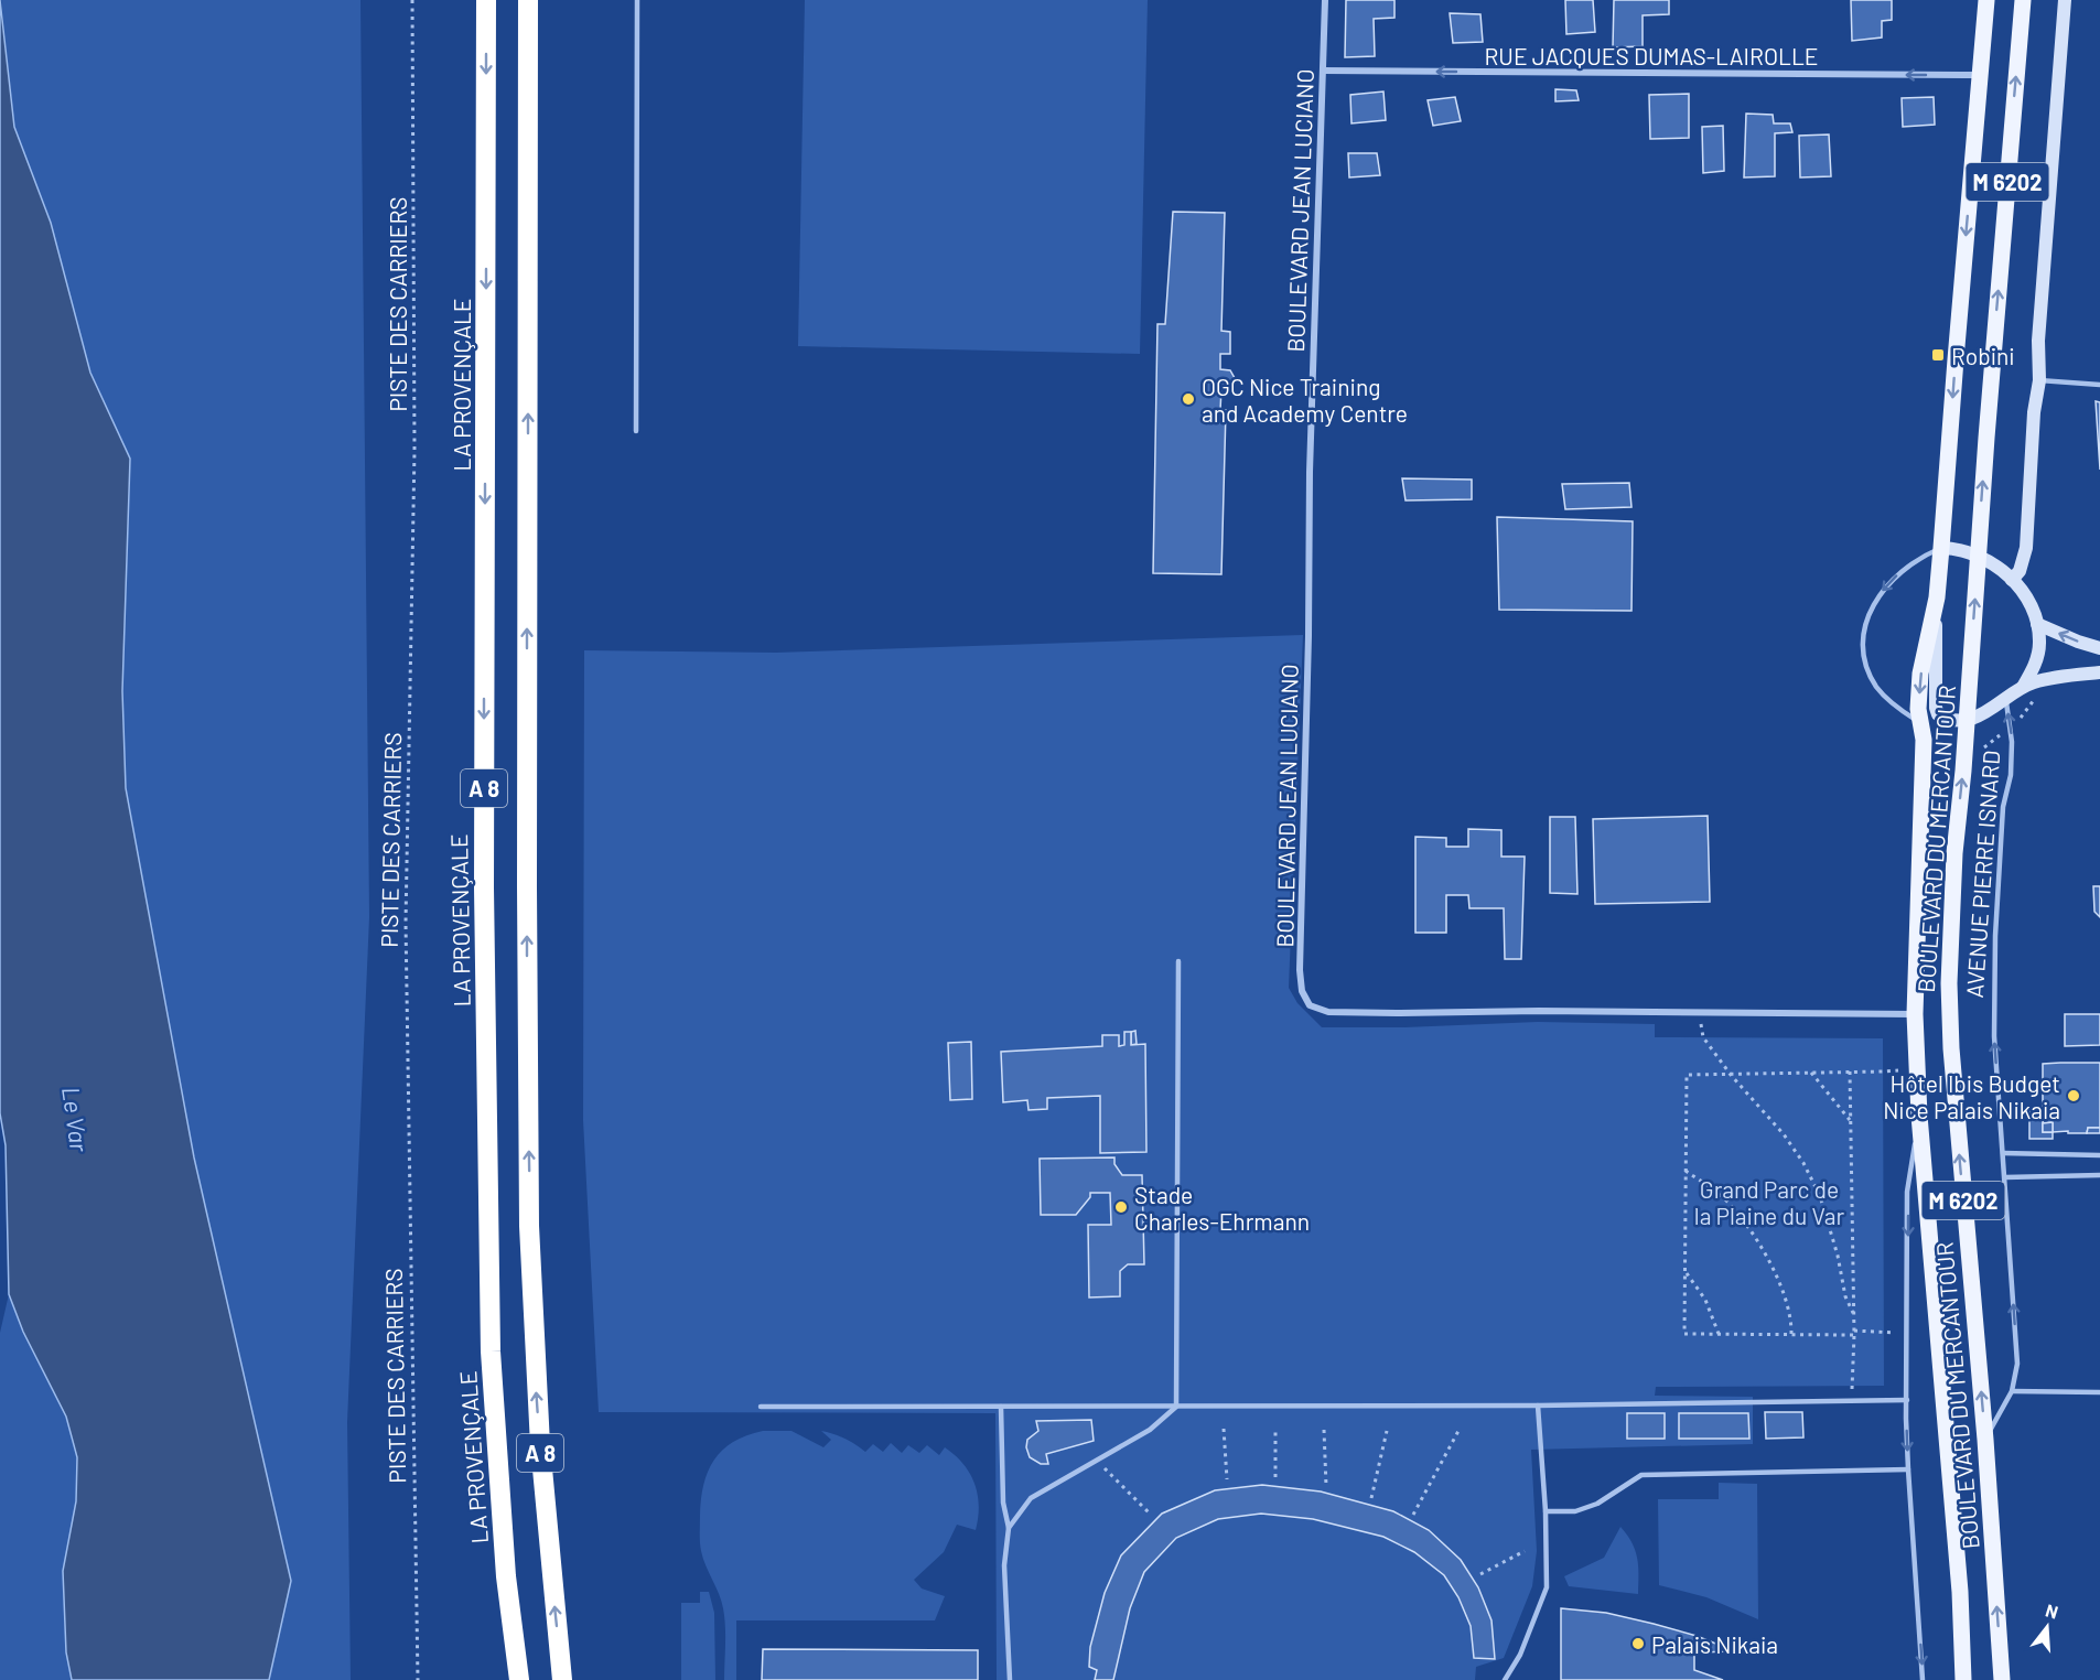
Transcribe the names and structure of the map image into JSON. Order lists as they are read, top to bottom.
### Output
{
  "streets": {
    "highway": ["LA PROVENÇALE", "A 8"],
    "main road": ["M 6202", "BOULEVARD DU MERCANTOUR"],
    "street": ["RUE JACQUES DUMAS-LAIROLLE", "BOULEVARD JEAN LUCIANO"],
    "lane": ["AVENUE PIERRE ISNARD"],
    "path": ["PISTE DES CARRIERS"]
  },
  "crossings": [
    ["RUE JACQUES DUMAS-LAIROLLE", "BOULEVARD JEAN LUCIANO"],
    ["RUE JACQUES DUMAS-LAIROLLE", "BOULEVARD DU MERCANTOUR"],
    ["BOULEVARD JEAN LUCIANO", "BOULEVARD DU MERCANTOUR"],
    ["BOULEVARD DU MERCANTOUR", "AVENUE PIERRE ISNARD"]
  ],
  "one_way": ["RUE JACQUES DUMAS-LAIROLLE", "AVENUE PIERRE ISNARD"],
  "water": ["Le Var"],
  "parks": ["Grand Parc de la Plaine du Var"],
  "places": {
    "transit": ["Robini"],
    "other": [
      "OGC Nice Training and Academy Centre",
      "Hôtel Ibis Budget Nice Palais Nikaia",
      "Stade Charles-Ehrmann",
      "Palais Nikaia"
    ]
  },
  "north": "top"
}
